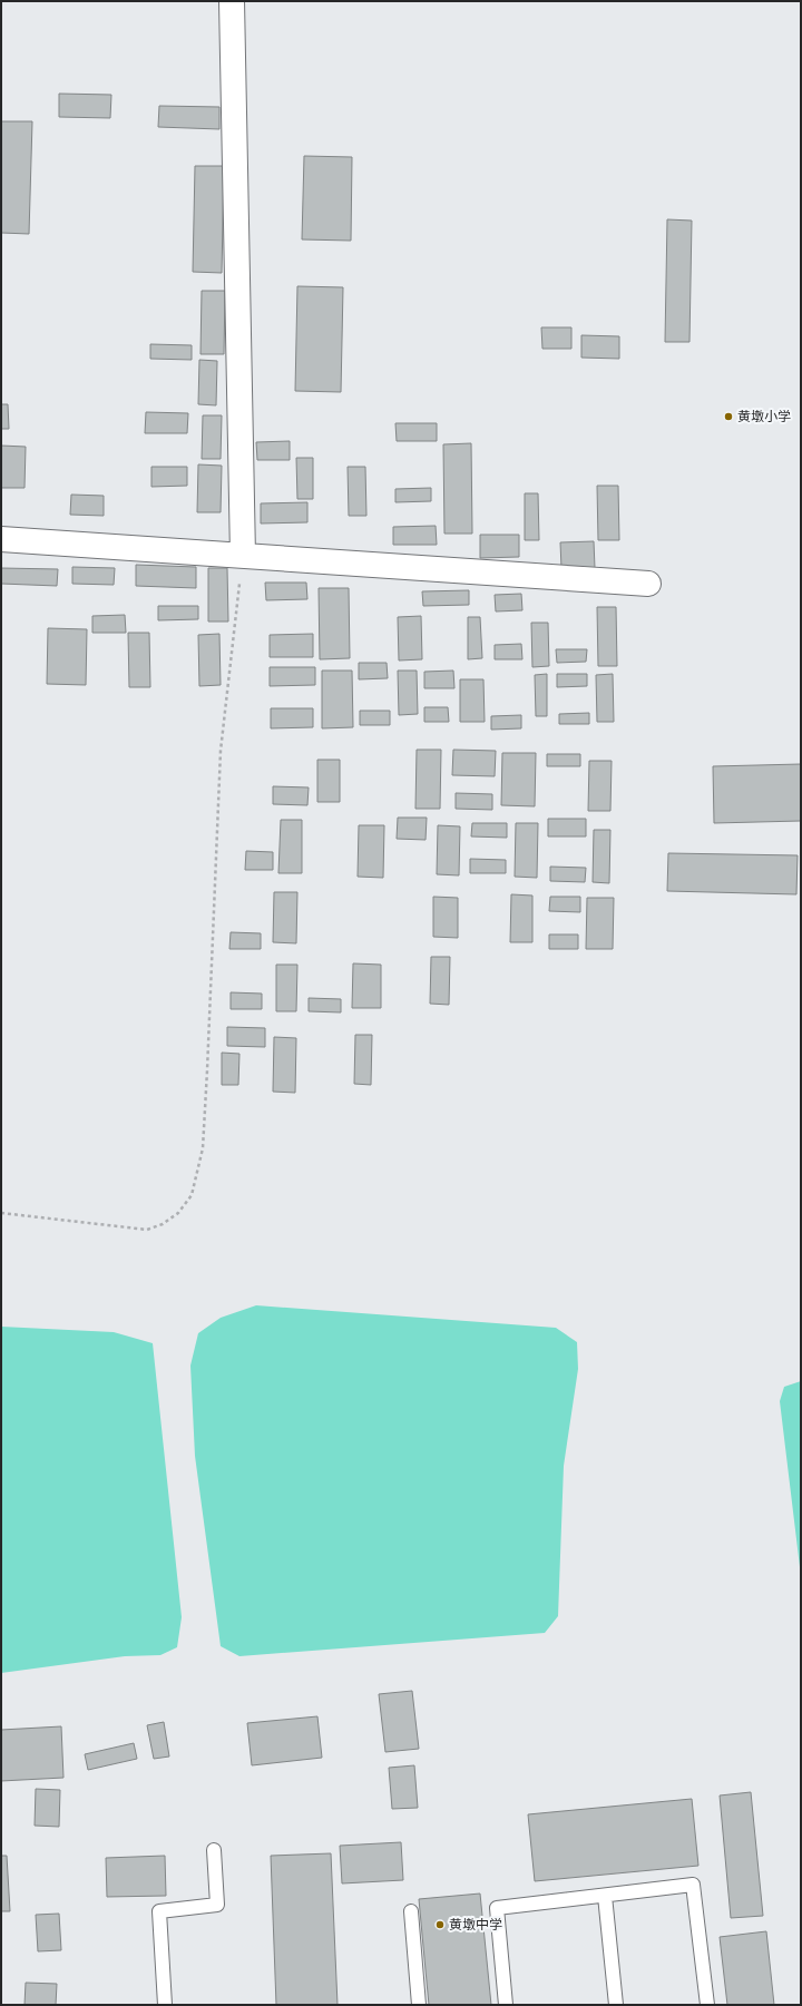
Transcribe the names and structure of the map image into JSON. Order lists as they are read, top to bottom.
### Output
{
  "places": ["黄墩小学", "黄墩中学"]
}
